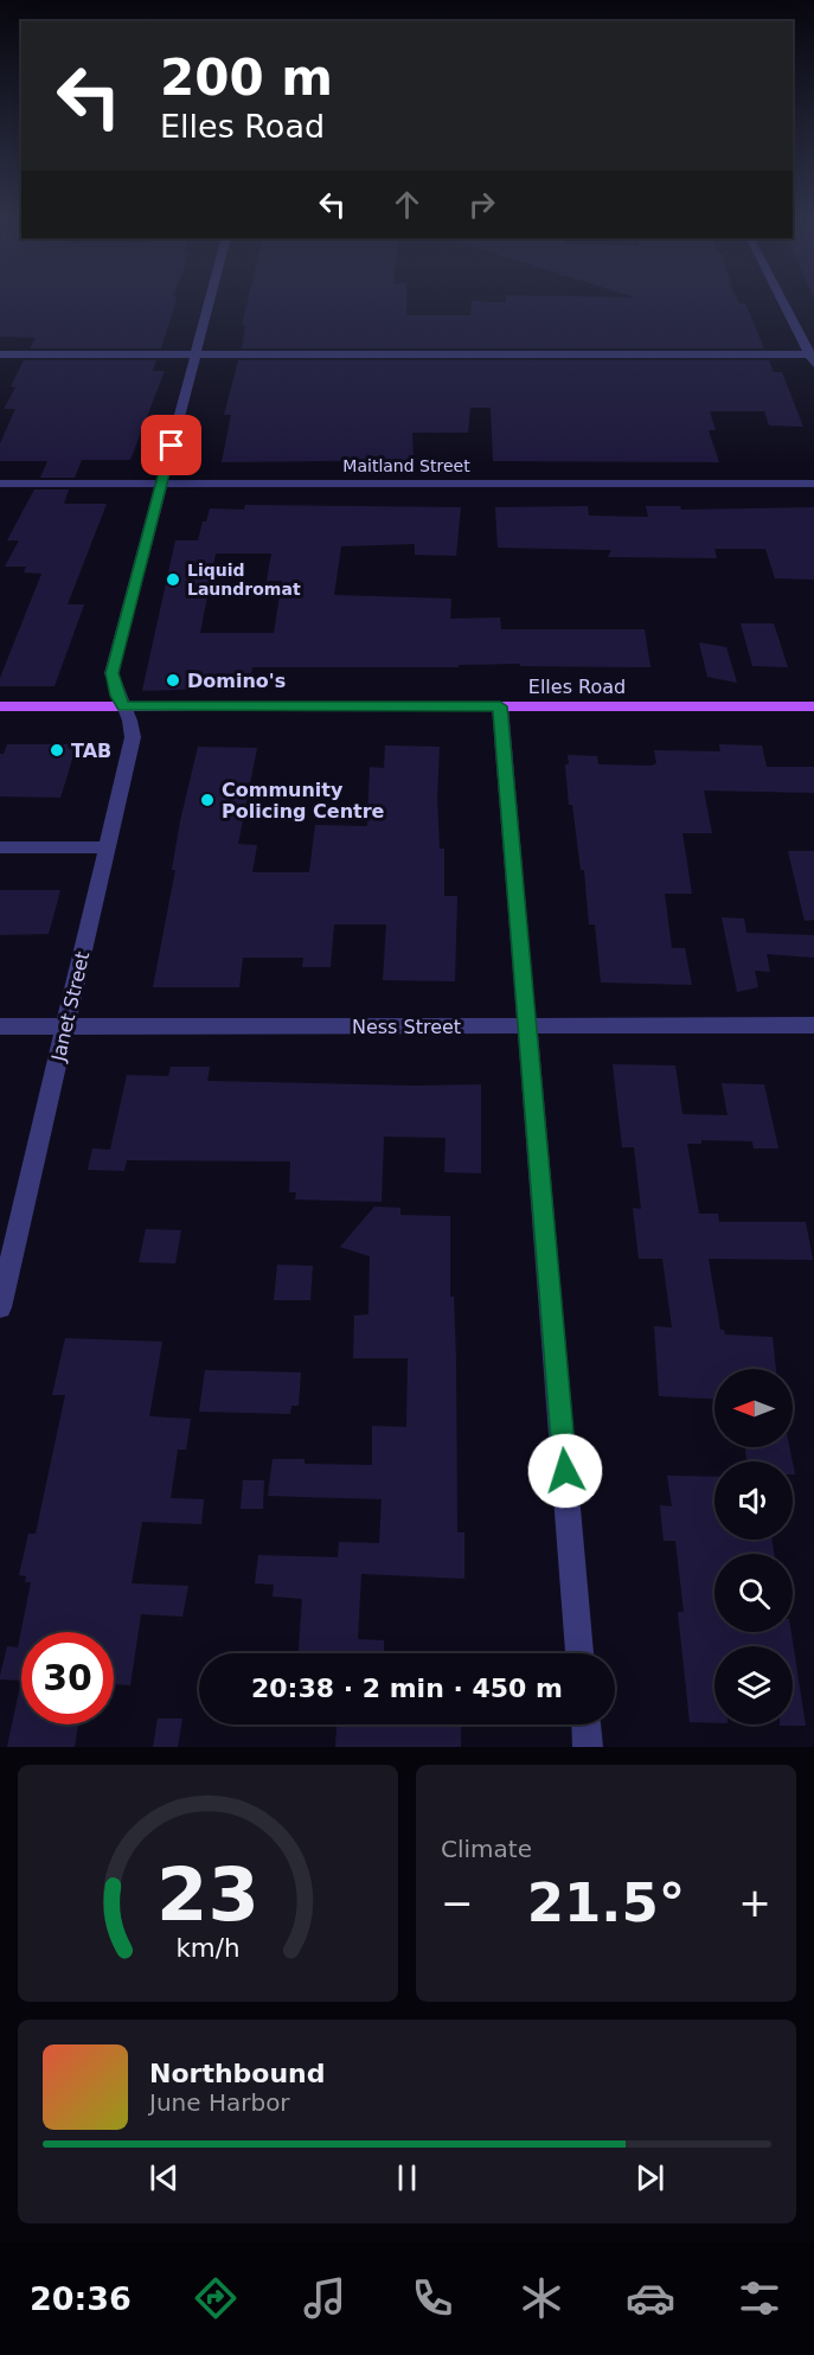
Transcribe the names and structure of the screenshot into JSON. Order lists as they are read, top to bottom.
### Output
{
  "streets": {
    "main road": ["Elles Road"],
    "street": ["Maitland Street", "Janet Street", "Ness Street"]
  },
  "crossings": [
    ["Maitland Street", "Janet Street"],
    ["Elles Road", "Janet Street"],
    ["Janet Street", "Ness Street"]
  ],
  "places": [
    "Liquid Laundromat",
    "Domino's",
    "TAB",
    "Community Policing Centre"
  ],
  "north": "left",
  "page": {
    "turn": ["200 m", "Elles Road"],
    "limit": "30",
    "trip": "20:38 · 2 min · 450 m",
    "tile": "Climate",
    "heat": ["−", "21.5°", "+"],
    "song": ["Northbound", "June Harbor"],
    "tabs": "20:36",
    "gauge": ["23", "km/h"]
  }
}
